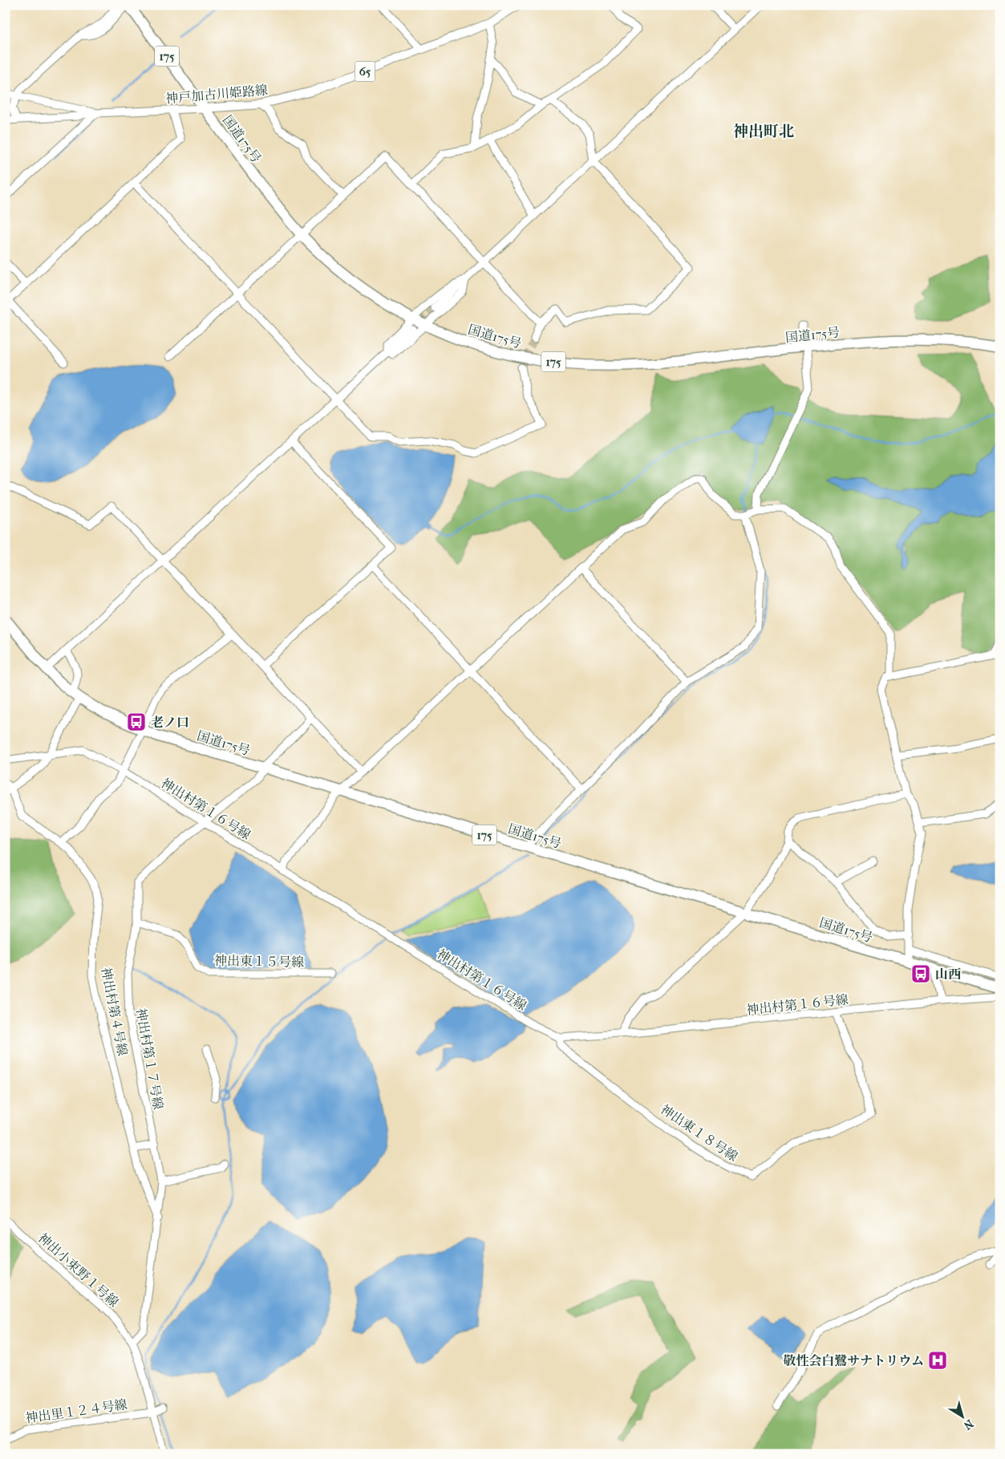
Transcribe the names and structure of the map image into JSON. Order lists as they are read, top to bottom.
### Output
{
  "streets": {
    "highway": ["175", "国道175号"],
    "main road": ["65", "神戸加古川姫路線"],
    "street": [
      "神出村第１６号線",
      "神出東１５号線",
      "神出村第４号線",
      "神出村第１７号線",
      "神出東１８号線",
      "神出小束野１号線",
      "神出里１２４号線"
    ]
  },
  "crossings": [
    ["神戸加古川姫路線", "国道175号"],
    ["国道175号", "神出村第１７号線"],
    ["神出村第１６号線", "神出村第１７号線"],
    ["神出村第１６号線", "神出東１８号線"],
    ["神出東１５号線", "神出村第１７号線"],
    ["神出村第４号線", "神出村第１７号線"],
    ["神出村第１７号線", "神出小束野１号線"]
  ],
  "districts": ["神出町北"],
  "places": {
    "bus stop": ["老ノ口", "山西"],
    "hospital": ["敬性会白鷺サナトリウム"]
  },
  "north": "bottom right"
}
